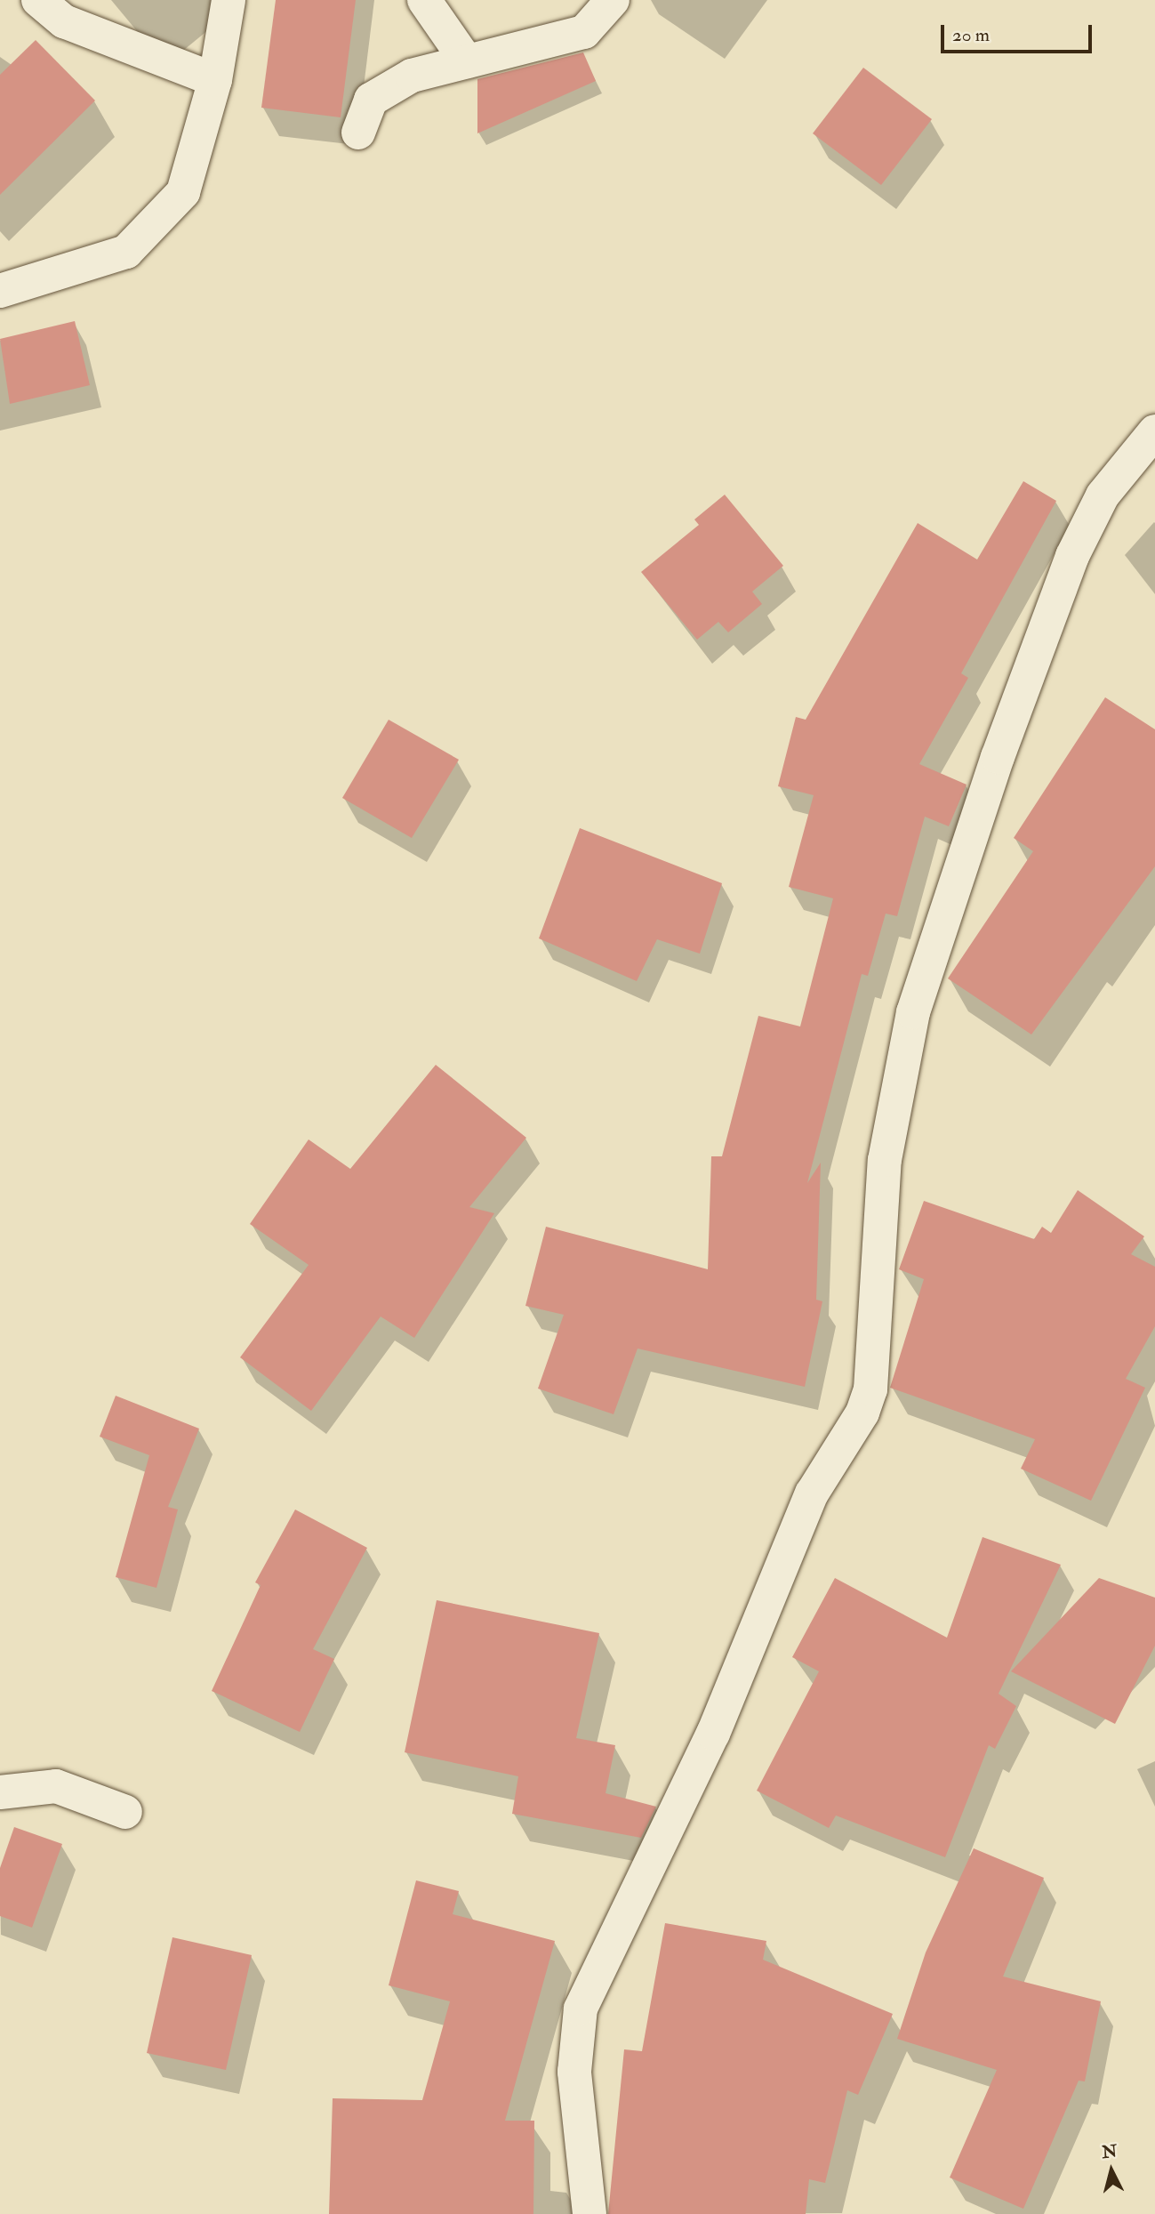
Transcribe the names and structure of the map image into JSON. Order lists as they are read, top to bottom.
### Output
{
  "scale_bar": "20 m",
  "north": "top"
}
